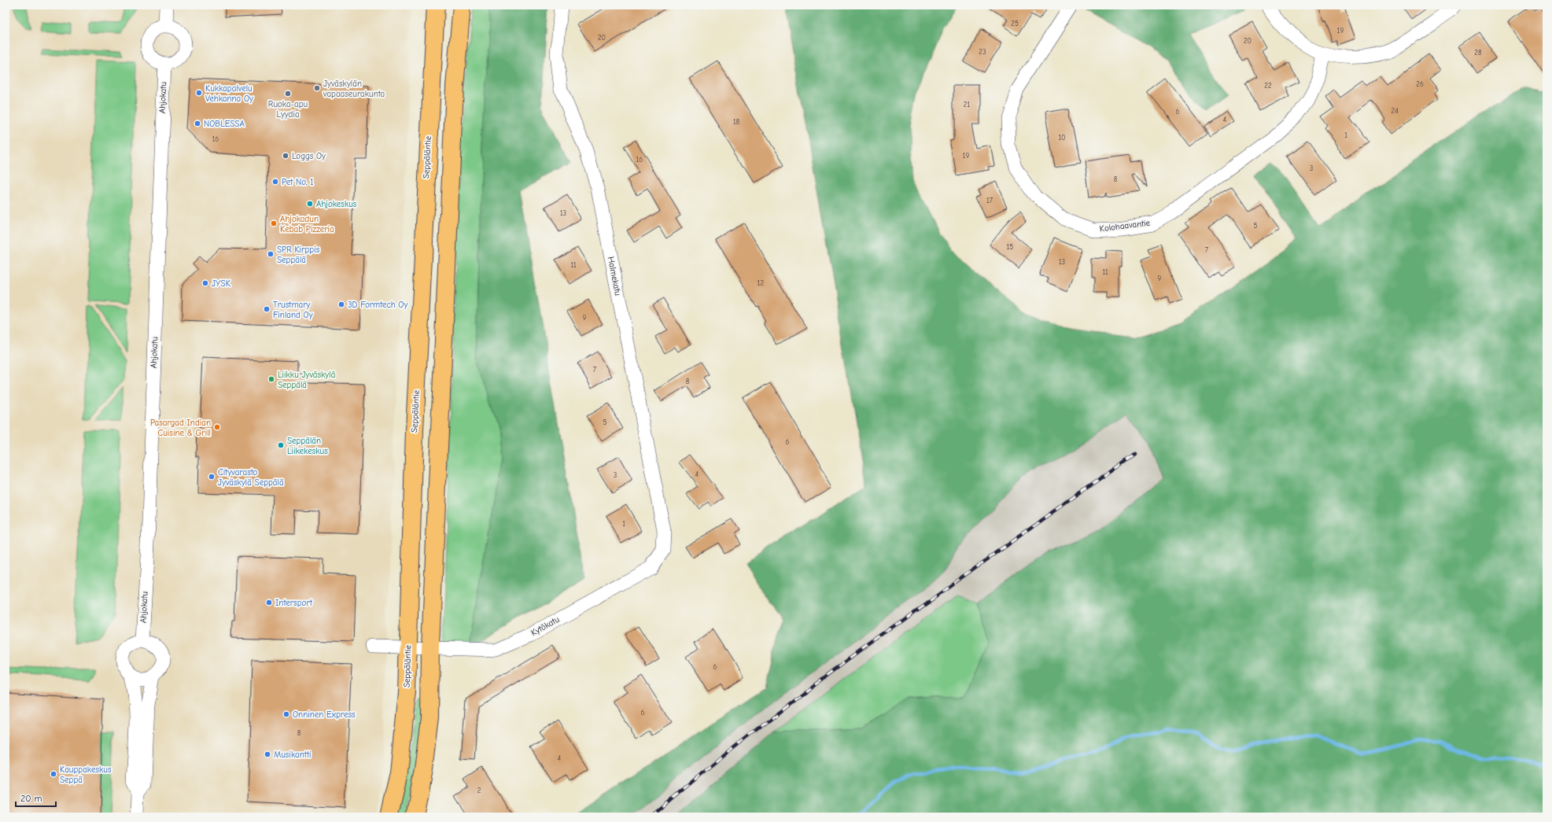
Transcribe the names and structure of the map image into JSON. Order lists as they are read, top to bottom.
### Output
{
  "streets": {
    "main road": ["Seppäläntie"],
    "street": [
      "Ahjokatu",
      "Kolohaavantie",
      "Halmekatu",
      "Kytökatu"
    ]
  },
  "crossings": [
    ["Seppäläntie", "Kytökatu"],
    ["Halmekatu", "Kytökatu"]
  ],
  "places": [
    "Jyväskylän vapaaseurakunta",
    "Kukkapalvelu Vehkanna Oy",
    "Ruoka-apu Lyydia",
    "NOBLESSA",
    "Loggs Oy",
    "Pet No. 1",
    "Ahjokeskus",
    "Ahjokadun Kebab Pizzeria",
    "SPR Kirppis Seppälä",
    "JYSK",
    "3D Formtech Oy",
    "Trustmary Finland Oy",
    "Liikku Jyväskylä Seppälä",
    "Pasargad Indian Cuisine & Grill",
    "Seppälän Liikekeskus",
    "Cityvarasto Jyväskylä Seppälä",
    "Intersport",
    "Onninen Express",
    "Musikantti",
    "Kauppakeskus Seppä"
  ],
  "house_numbers": [
    "25",
    "19",
    "20",
    "20",
    "23",
    "28",
    "26",
    "22",
    "21",
    "24",
    "6",
    "4",
    "18",
    "1",
    "10",
    "16",
    "19",
    "16",
    "3",
    "8",
    "17",
    "13",
    "5",
    "15",
    "7",
    "13",
    "11",
    "11",
    "9",
    "12",
    "9",
    "7",
    "8",
    "5",
    "6",
    "4",
    "3",
    "1",
    "6",
    "6",
    "8",
    "4",
    "2"
  ],
  "scale_bar": "20 m"
}
